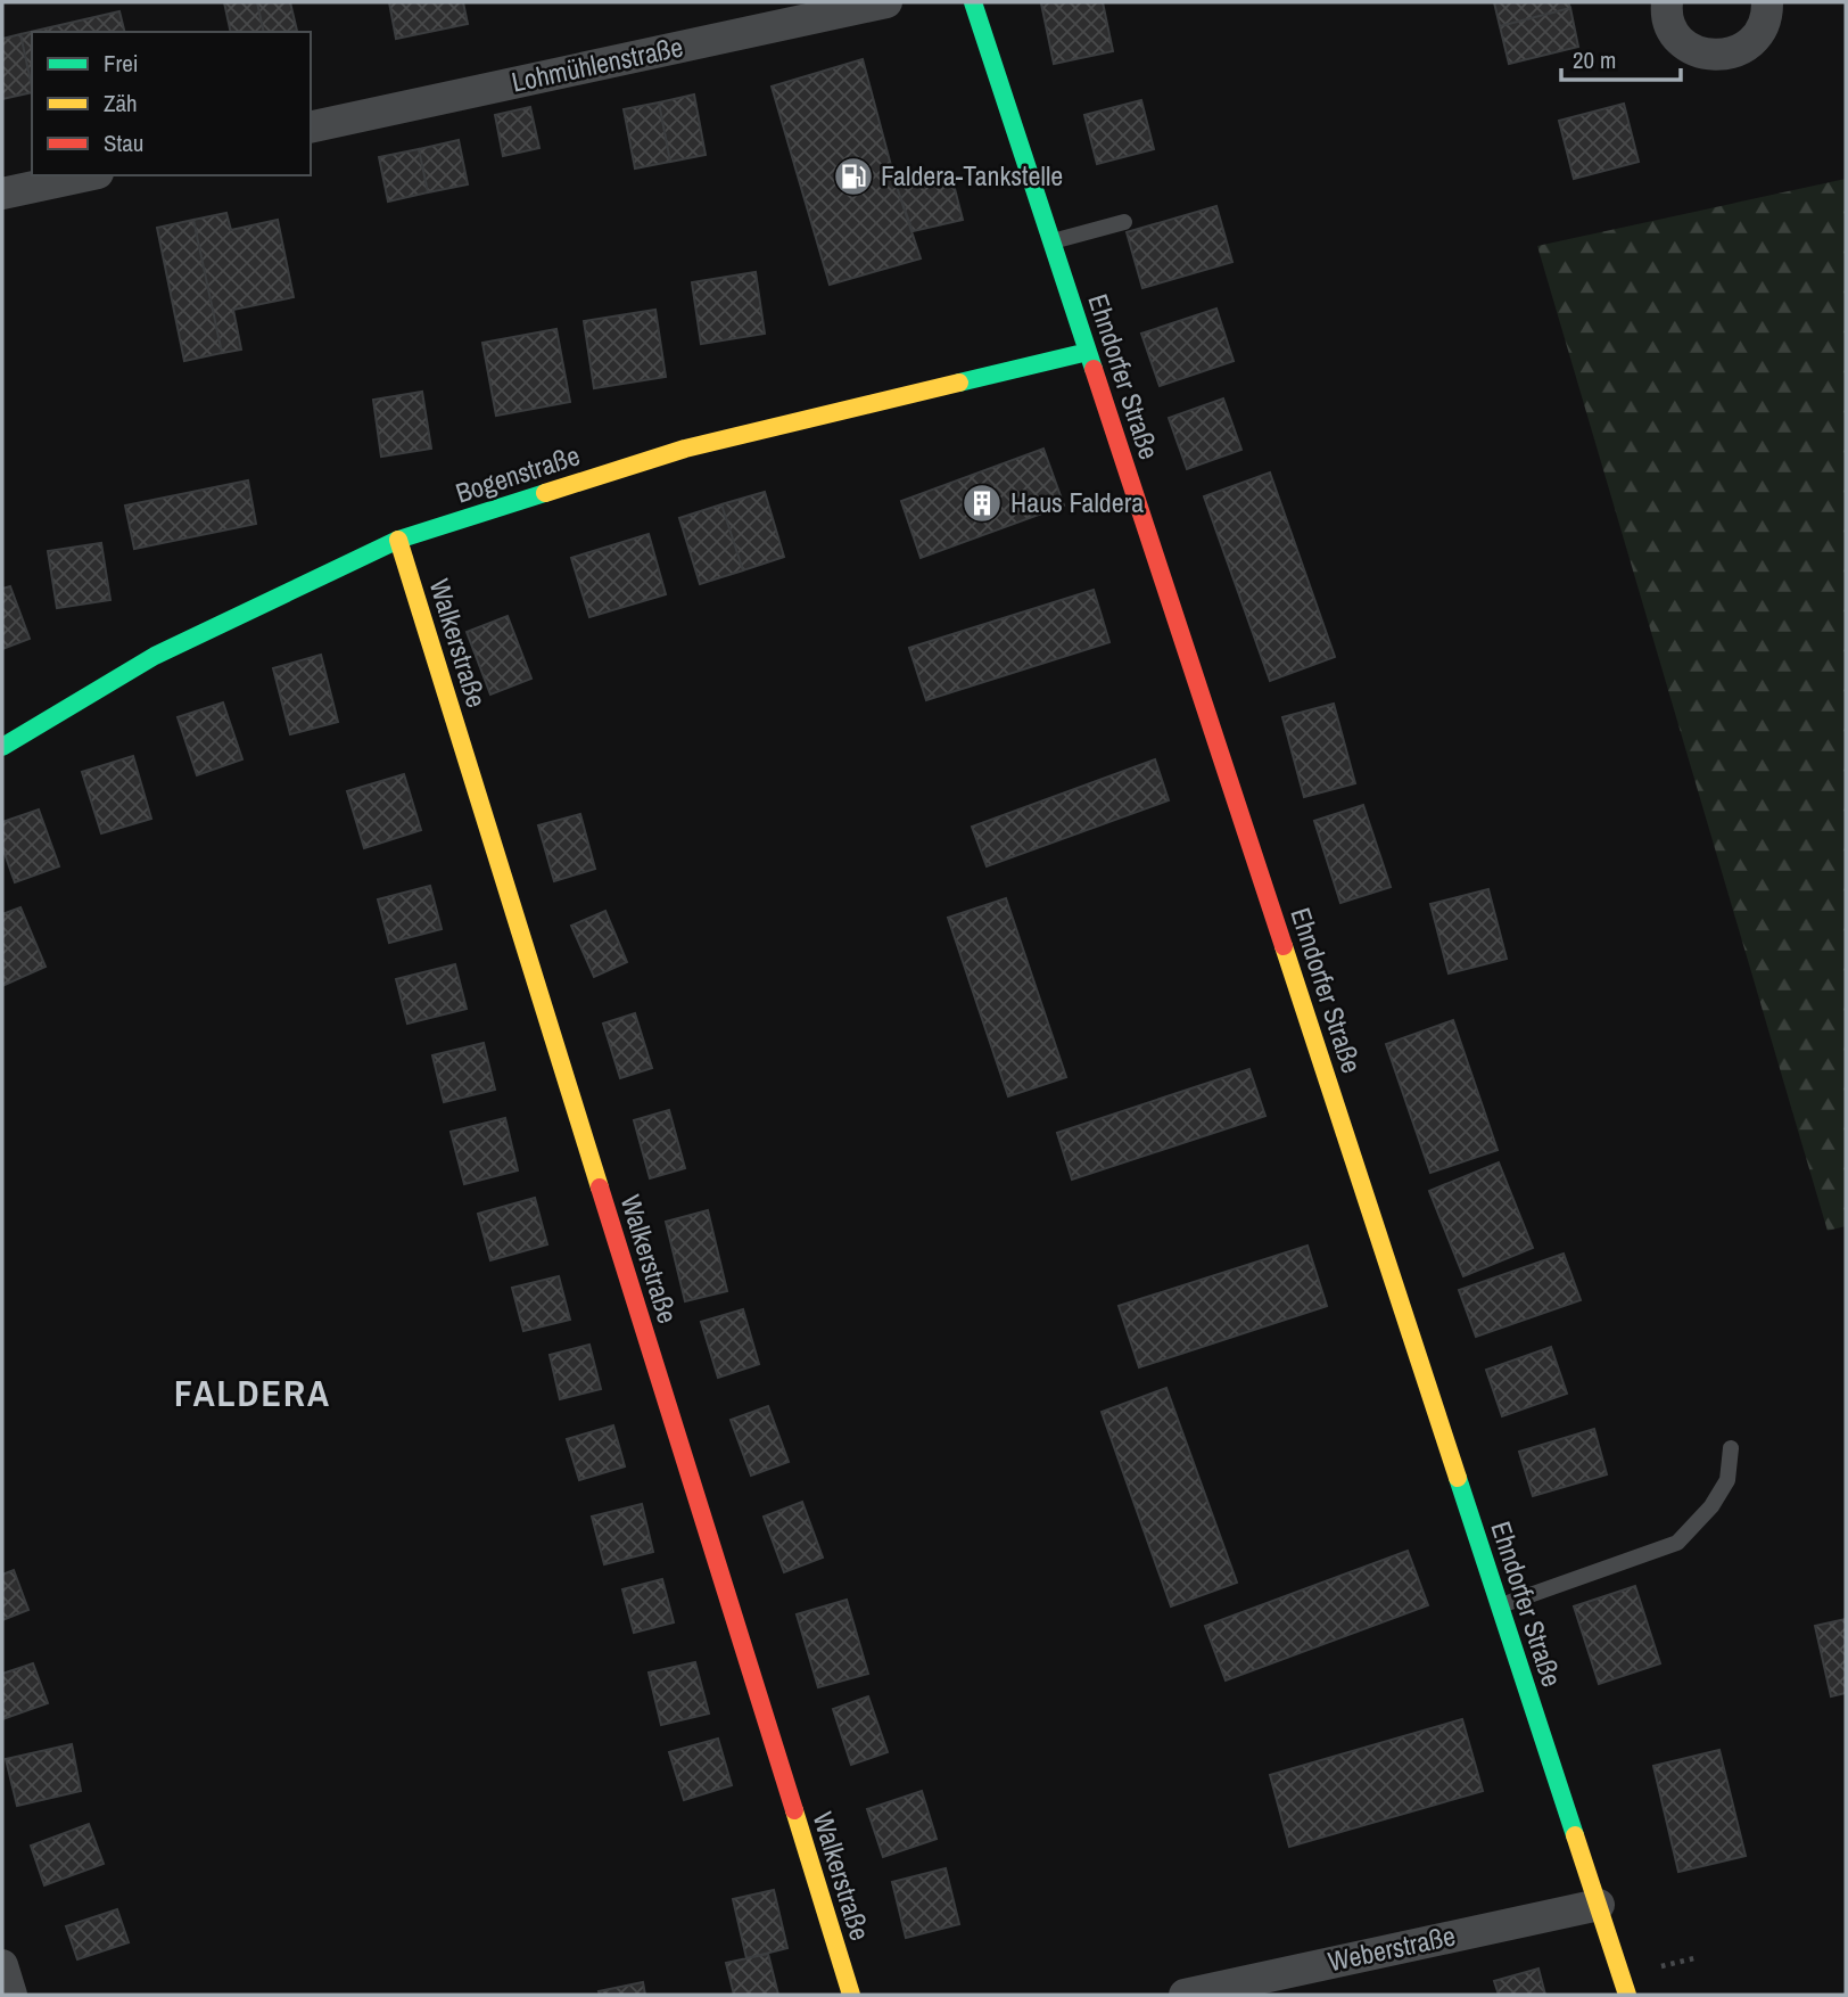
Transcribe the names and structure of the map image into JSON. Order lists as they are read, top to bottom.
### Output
{
  "streets": {
    "street": [
      "Lohmühlenstraße",
      "Ehndorfer Straße",
      "Bogenstraße",
      "Walkerstraße",
      "Weberstraße"
    ]
  },
  "crossings": [
    ["Ehndorfer Straße", "Bogenstraße"],
    ["Ehndorfer Straße", "Weberstraße"],
    ["Bogenstraße", "Walkerstraße"]
  ],
  "districts": ["FALDERA"],
  "places": {
    "fuel station": ["Faldera-Tankstelle"],
    "building": ["Haus Faldera"]
  },
  "legend": ["Frei", "Zäh", "Stau"],
  "scale_bar": "20 m"
}
